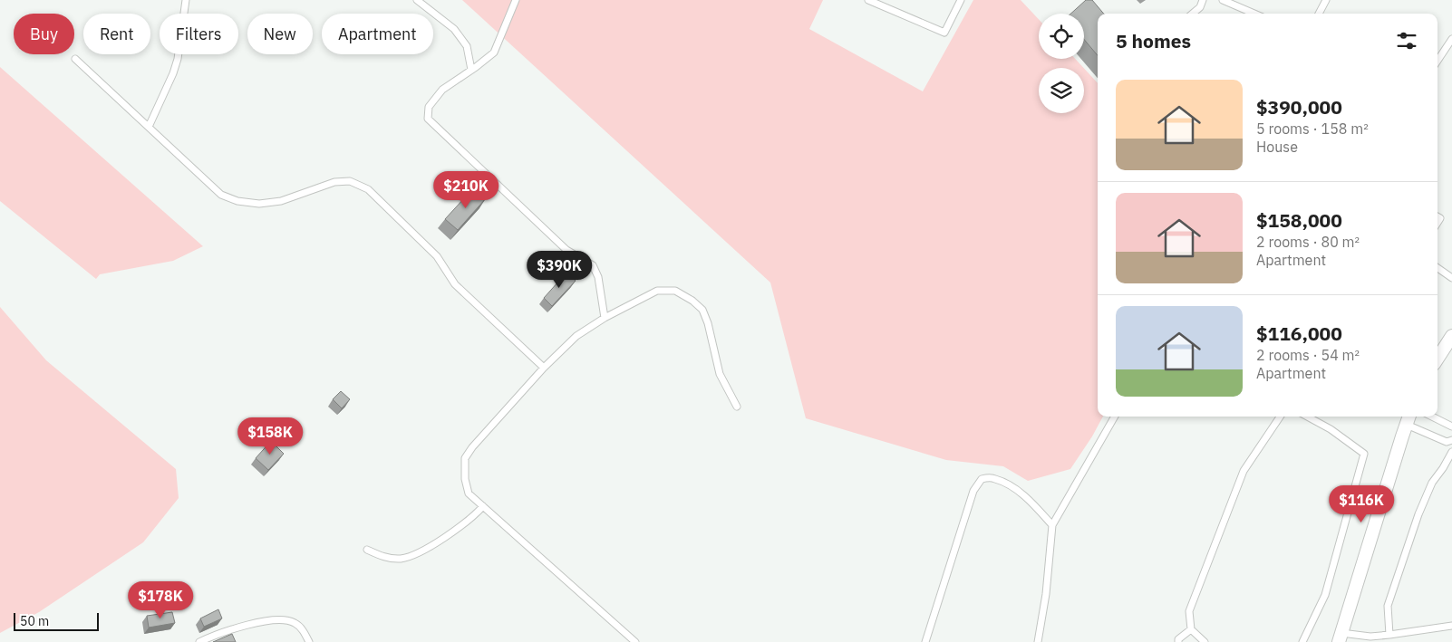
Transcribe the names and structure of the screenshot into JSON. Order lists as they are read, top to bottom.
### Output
{
  "scale_bar": "50 m",
  "page": {
    "chip": [
      "Buy",
      "Rent",
      "Filters",
      "New",
      "Apartment"
    ],
    "heading": "5 homes",
    "list": [
      {
        "name": "$390,000",
        "note": "5 rooms · 158 m² · House"
      },
      {
        "name": "$158,000",
        "note": "2 rooms · 80 m² · Apartment"
      },
      {
        "name": "$116,000",
        "note": "2 rooms · 54 m² · Apartment"
      }
    ],
    "price": [
      "$210K",
      "$390K",
      "$158K",
      "$116K",
      "$178K"
    ],
    "scale": "50 m"
  }
}
